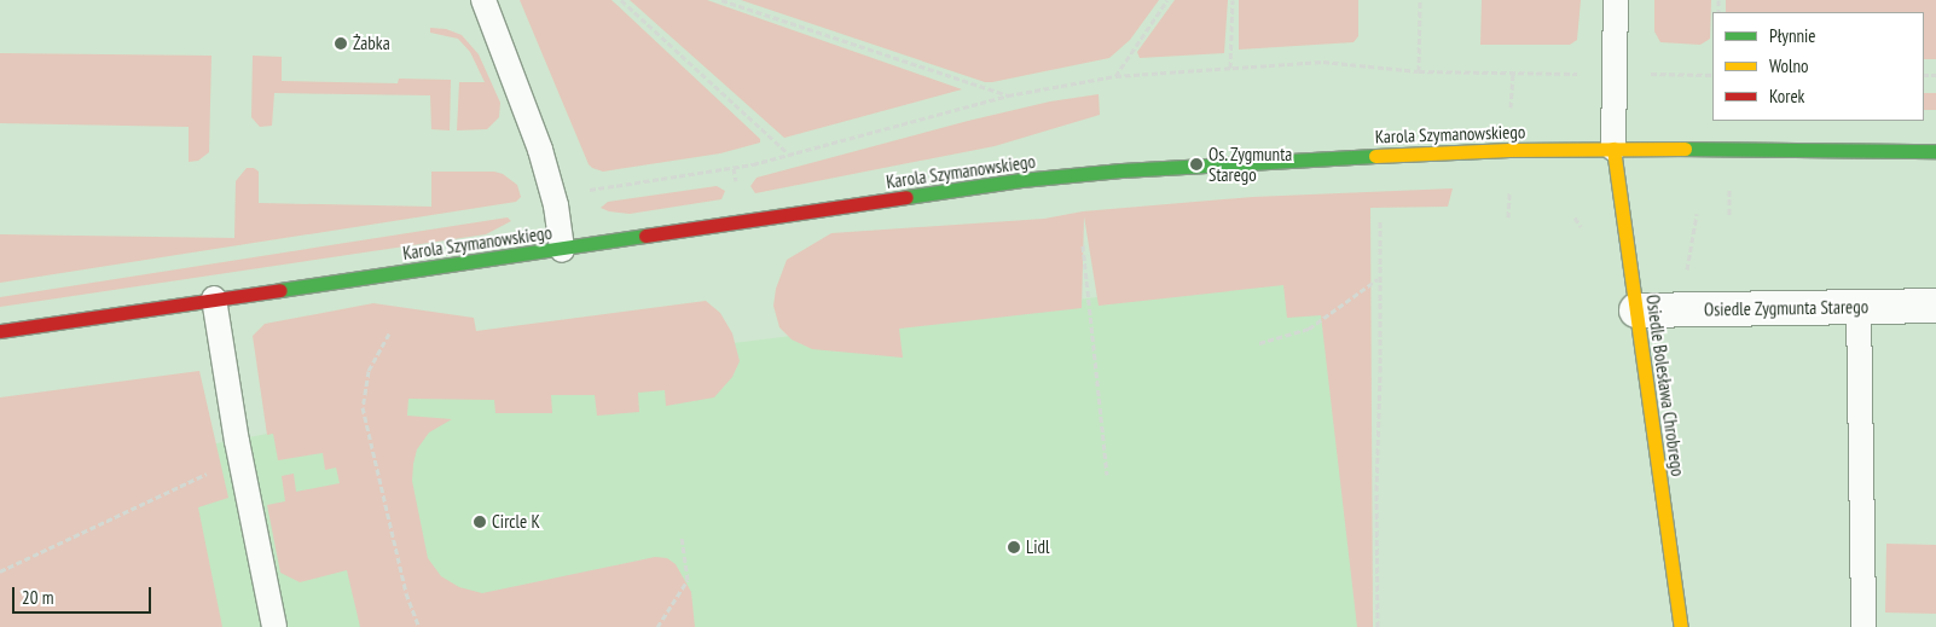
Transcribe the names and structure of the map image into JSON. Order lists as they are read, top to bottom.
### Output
{
  "streets": {
    "street": ["Karola Szymanowskiego", "Osiedle Zygmunta Starego", "Osiedle Bolesława Chrobrego"]
  },
  "crossings": [
    ["Karola Szymanowskiego", "Osiedle Bolesława Chrobrego"],
    ["Osiedle Zygmunta Starego", "Osiedle Bolesława Chrobrego"]
  ],
  "places": [
    "Żabka",
    "Os. Zygmunta Starego",
    "Circle K",
    "Lidl"
  ],
  "legend": ["Płynnie", "Wolno", "Korek"],
  "scale_bar": "20 m"
}
